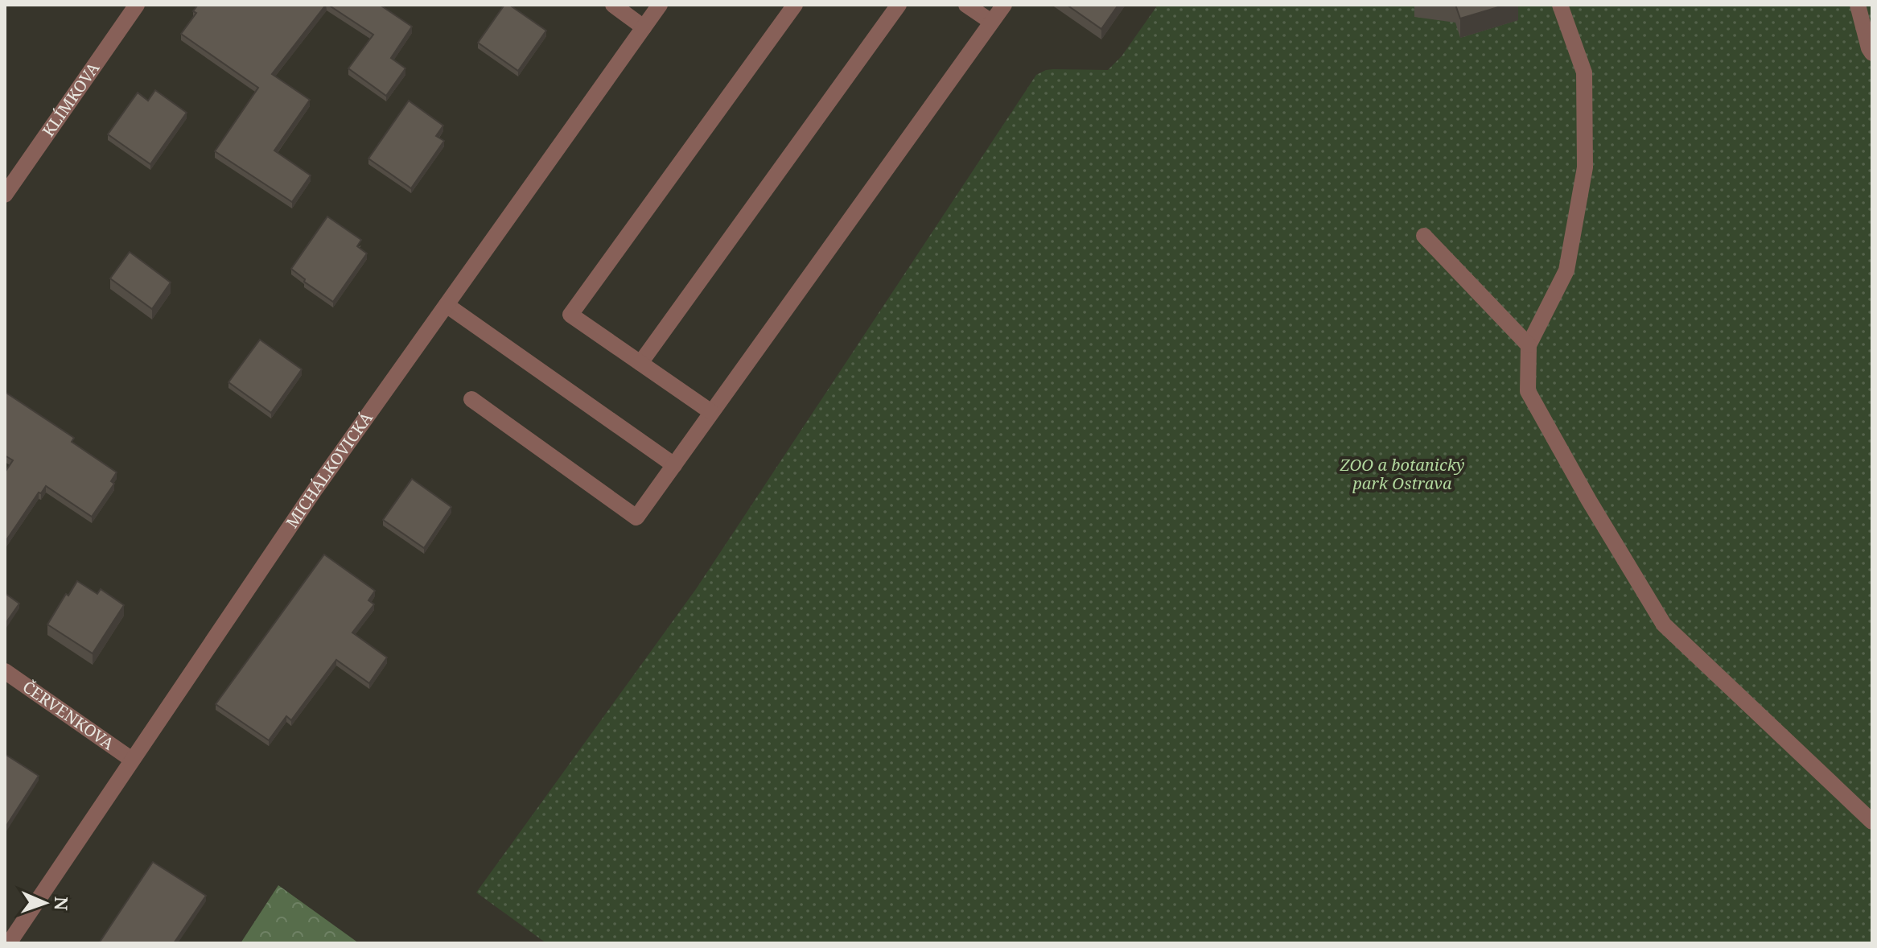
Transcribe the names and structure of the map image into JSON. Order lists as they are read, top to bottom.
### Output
{
  "streets": {
    "street": ["KLÍMKOVA", "MICHÁLKOVICKÁ", "ČERVENKOVA"]
  },
  "crossings": [
    ["MICHÁLKOVICKÁ", "ČERVENKOVA"]
  ],
  "parks": ["ZOO a botanický park Ostrava"],
  "north": "right"
}
